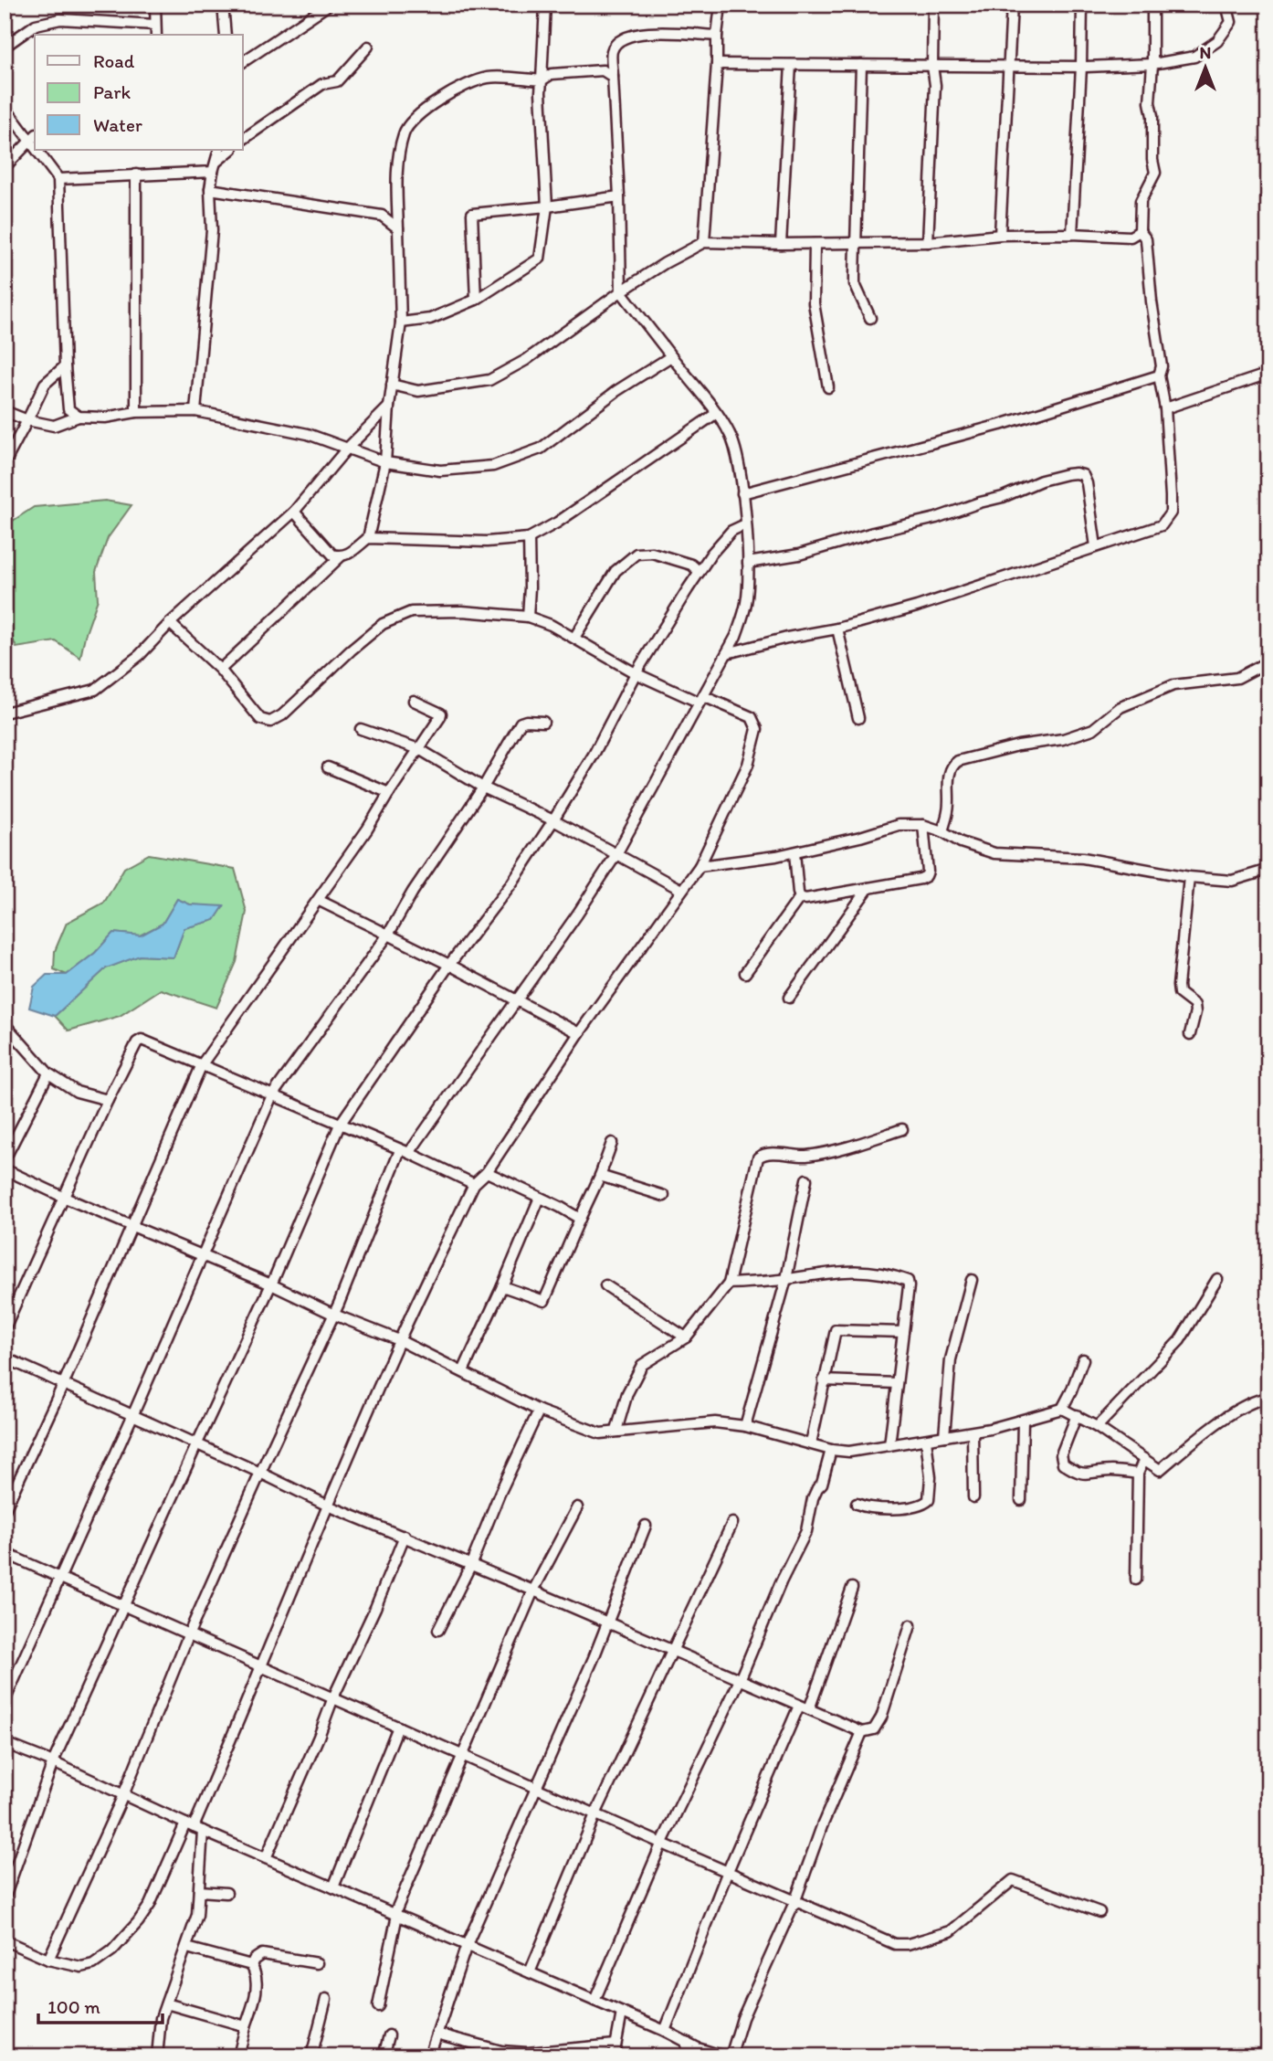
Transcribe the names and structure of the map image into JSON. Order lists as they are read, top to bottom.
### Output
{
  "legend": ["Road", "Park", "Water"],
  "scale_bar": "100 m",
  "north": "top"
}
